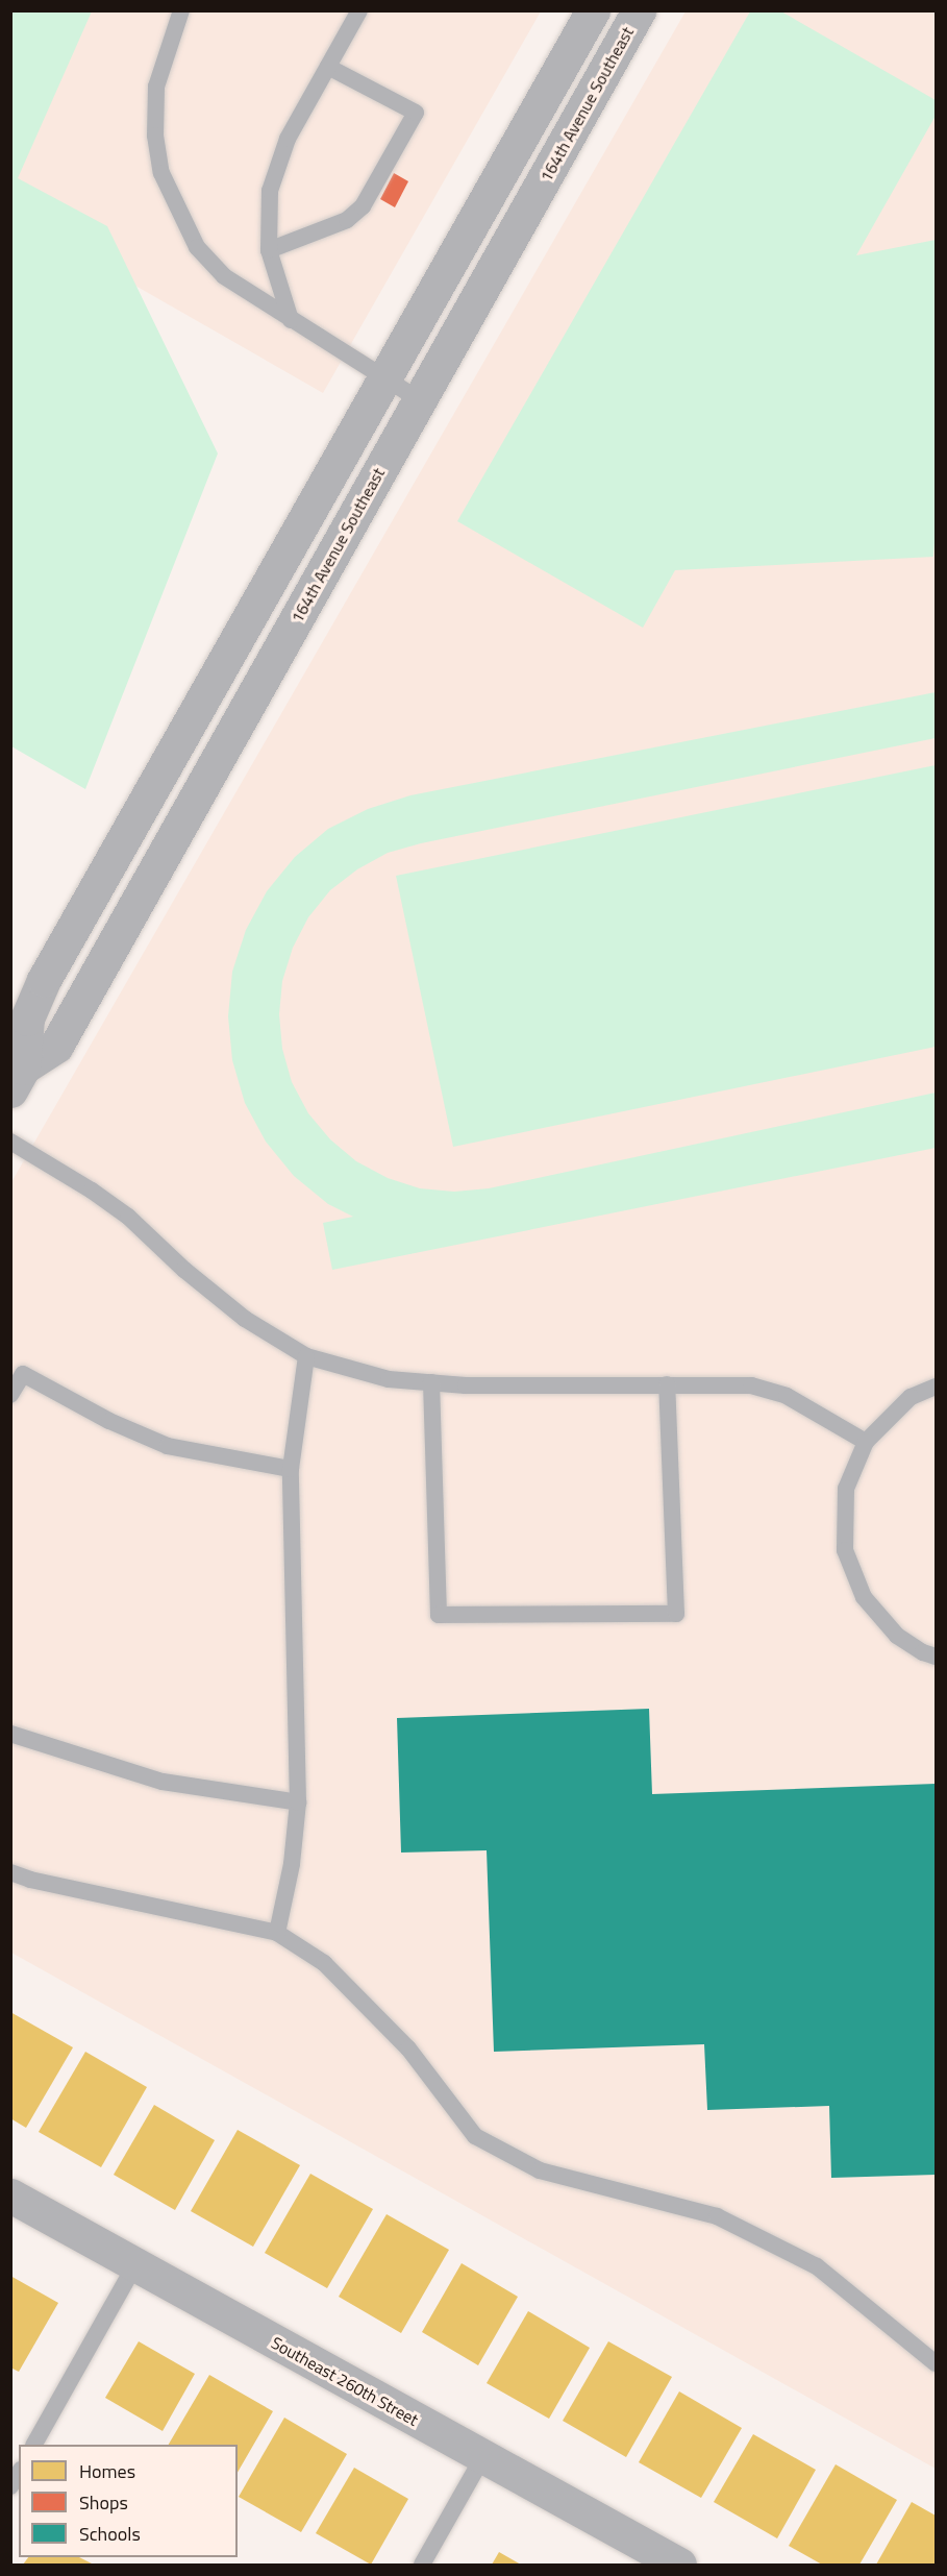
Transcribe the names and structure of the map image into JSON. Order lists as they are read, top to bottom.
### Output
{
  "streets": {
    "street": ["164th Avenue Southeast", "Southeast 260th Street"]
  },
  "legend": ["Homes", "Shops", "Schools"]
}
